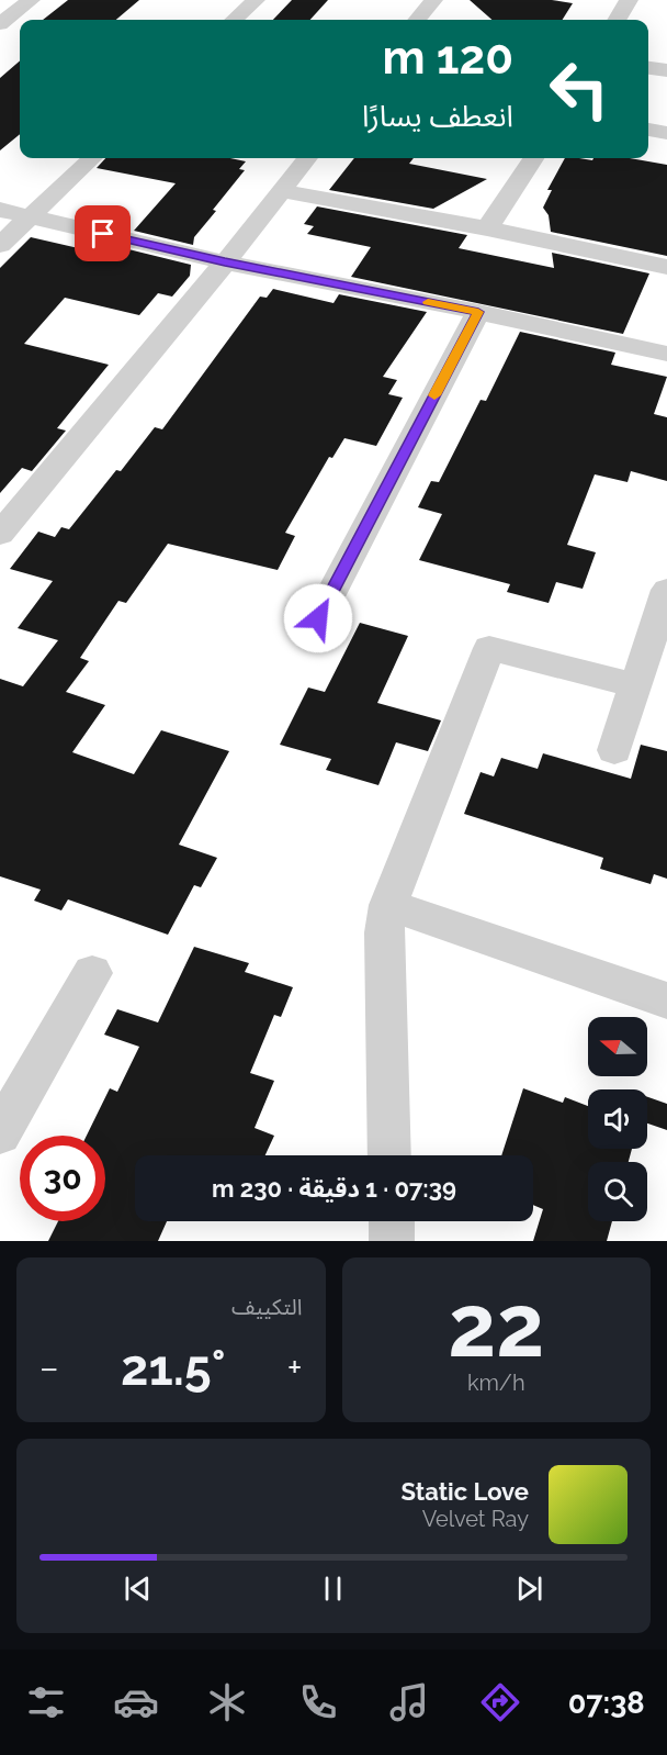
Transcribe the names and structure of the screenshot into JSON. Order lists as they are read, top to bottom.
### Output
{
  "north": "left",
  "page": {
    "turn": ["120 m", "انعطف يسارًا"],
    "limit": "30",
    "trip": "07:39 · 1 دقيقة · 230 m",
    "tile": [
      ["22", "km/h"],
      "التكييف"
    ],
    "heat": ["−", "21.5°", "+"],
    "song": ["Static Love", "Velvet Ray"],
    "tabs": "07:38"
  }
}
